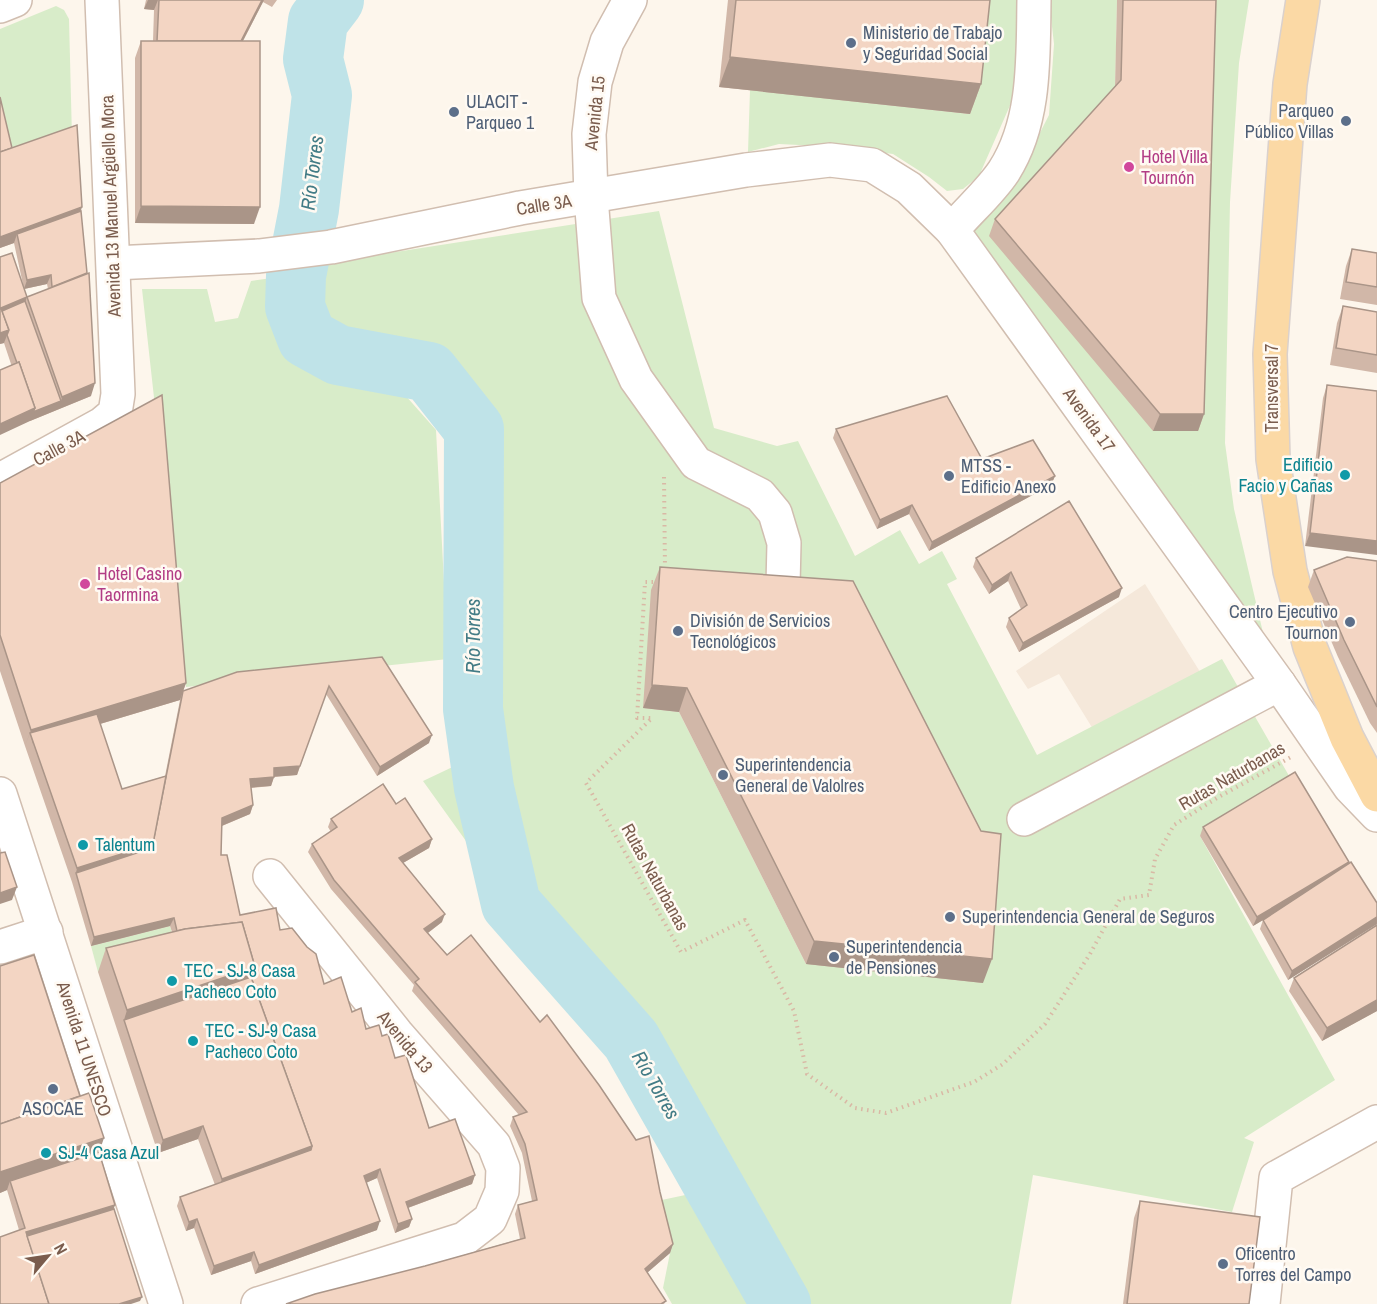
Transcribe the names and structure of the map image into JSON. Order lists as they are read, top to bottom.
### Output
{
  "streets": {
    "main road": ["Transversal 7"],
    "street": [
      "Avenida 15",
      "Calle 3A",
      "Avenida 13 Manuel Argüello Mora",
      "Avenida 17",
      "Avenida 13",
      "Avenida 11 UNESCO"
    ],
    "path": ["Rutas Naturbanas"]
  },
  "crossings": [
    ["Avenida 15", "Calle 3A"],
    ["Avenida 15", "Rutas Naturbanas"],
    ["Calle 3A", "Avenida 13 Manuel Argüello Mora"],
    ["Calle 3A", "Avenida 17"],
    ["Avenida 17", "Rutas Naturbanas"]
  ],
  "water": ["Río Torres"],
  "places": [
    "Ministerio de Trabajo y Seguridad Social",
    "ULACIT - Parqueo 1",
    "Parqueo Público Villas",
    "Hotel Villa Tournón",
    "Edificio Facio y Cañas",
    "MTSS - Edificio Anexo",
    "Hotel Casino Taormina",
    "Centro Ejecutivo Tournon",
    "División de Servicios Tecnológicos",
    "Superintendencia General de Valolres",
    "Talentum",
    "Superintendencia General de Seguros",
    "Superintendencia de Pensiones",
    "TEC - SJ-8 Casa Pacheco Coto",
    "TEC - SJ-9 Casa Pacheco Coto",
    "ASOCAE",
    "SJ-4 Casa Azul",
    "Oficentro Torres del Campo"
  ],
  "north": "top right"
}
